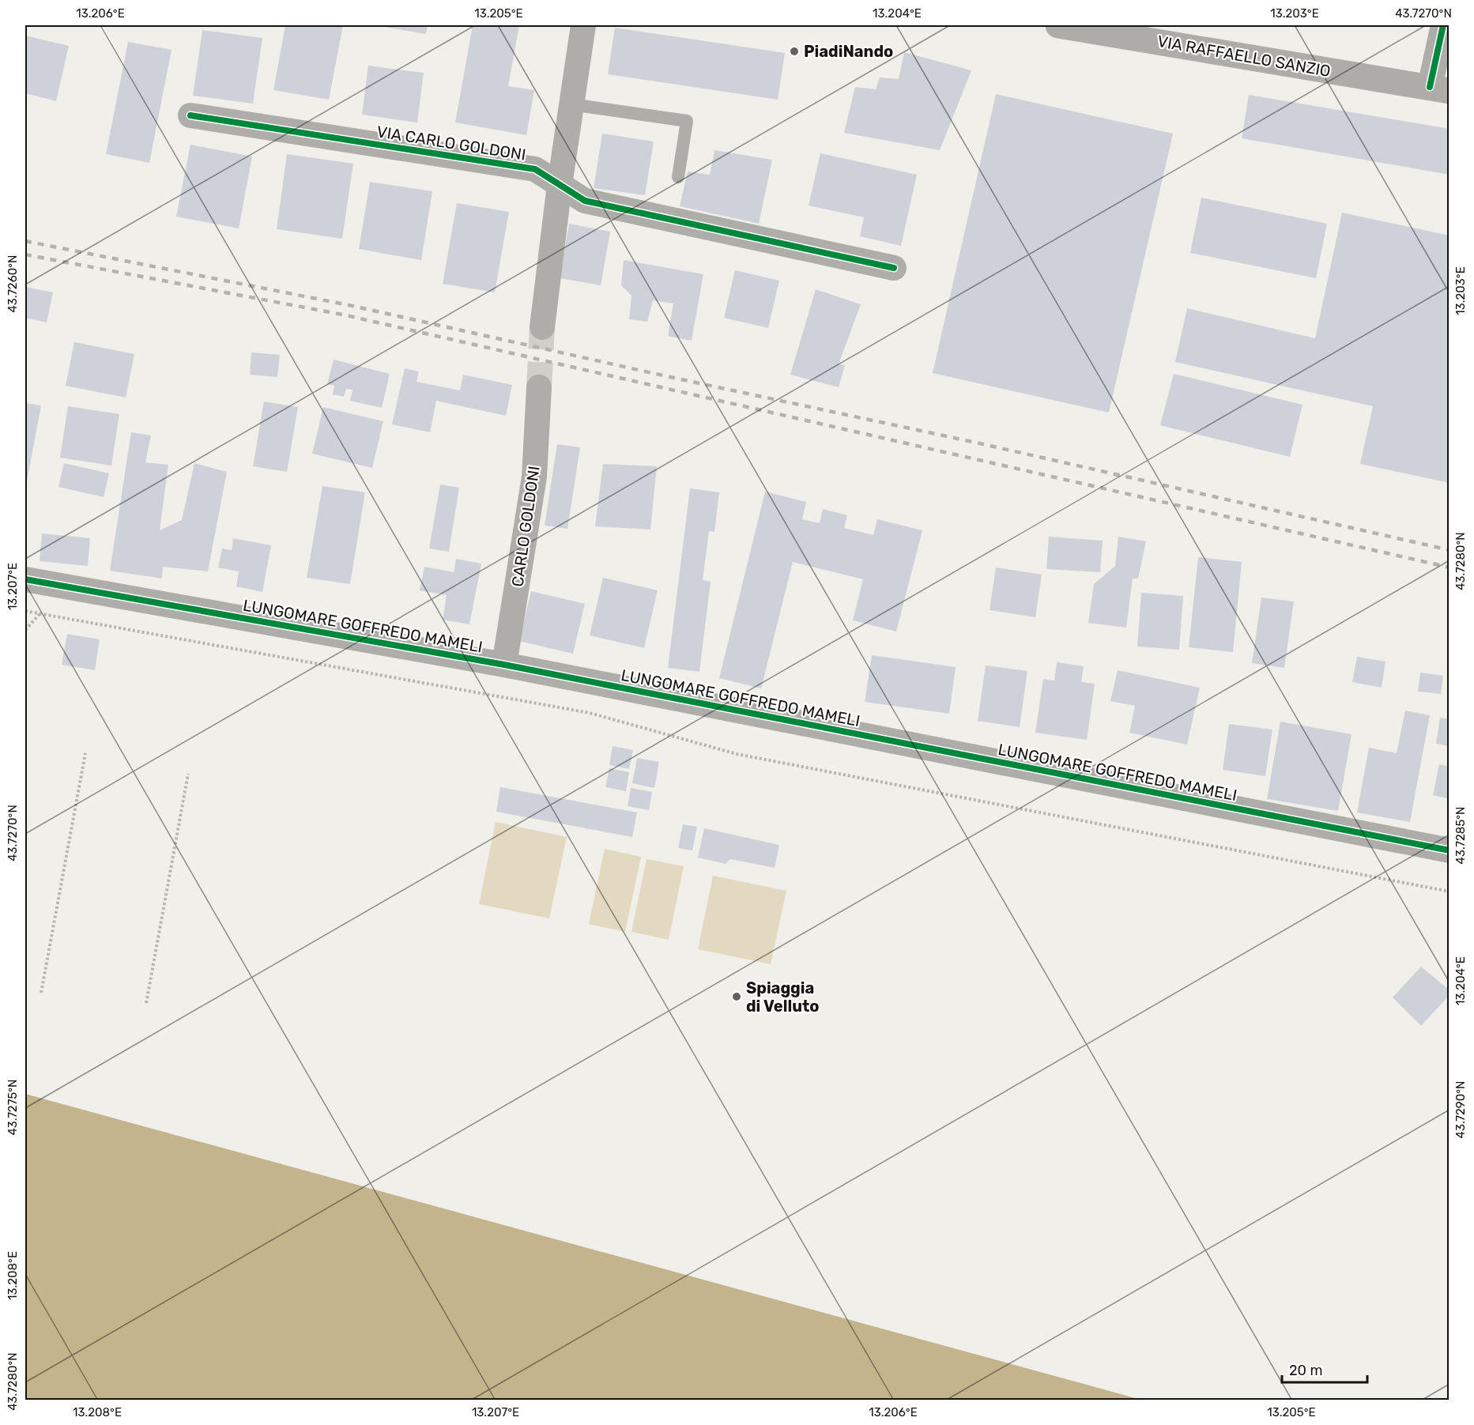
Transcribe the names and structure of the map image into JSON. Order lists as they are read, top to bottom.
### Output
{
  "streets": {
    "main road": ["VIA RAFFAELLO SANZIO"],
    "street": ["VIA CARLO GOLDONI", "CARLO GOLDONI", "LUNGOMARE GOFFREDO MAMELI"]
  },
  "crossings": [
    ["CARLO GOLDONI", "LUNGOMARE GOFFREDO MAMELI"]
  ],
  "places": ["PiadiNando", "Spiaggia di Velluto"],
  "scale_bar": "20 m",
  "coordinates": [
    "13.206°E",
    "13.205°E",
    "13.204°E",
    "13.203°E",
    "43.7270°N",
    "43.7260°N",
    "43.7280°N",
    "13.207°E",
    "43.7285°N",
    "43.7275°N",
    "43.7290°N",
    "13.208°E"
  ]
}
